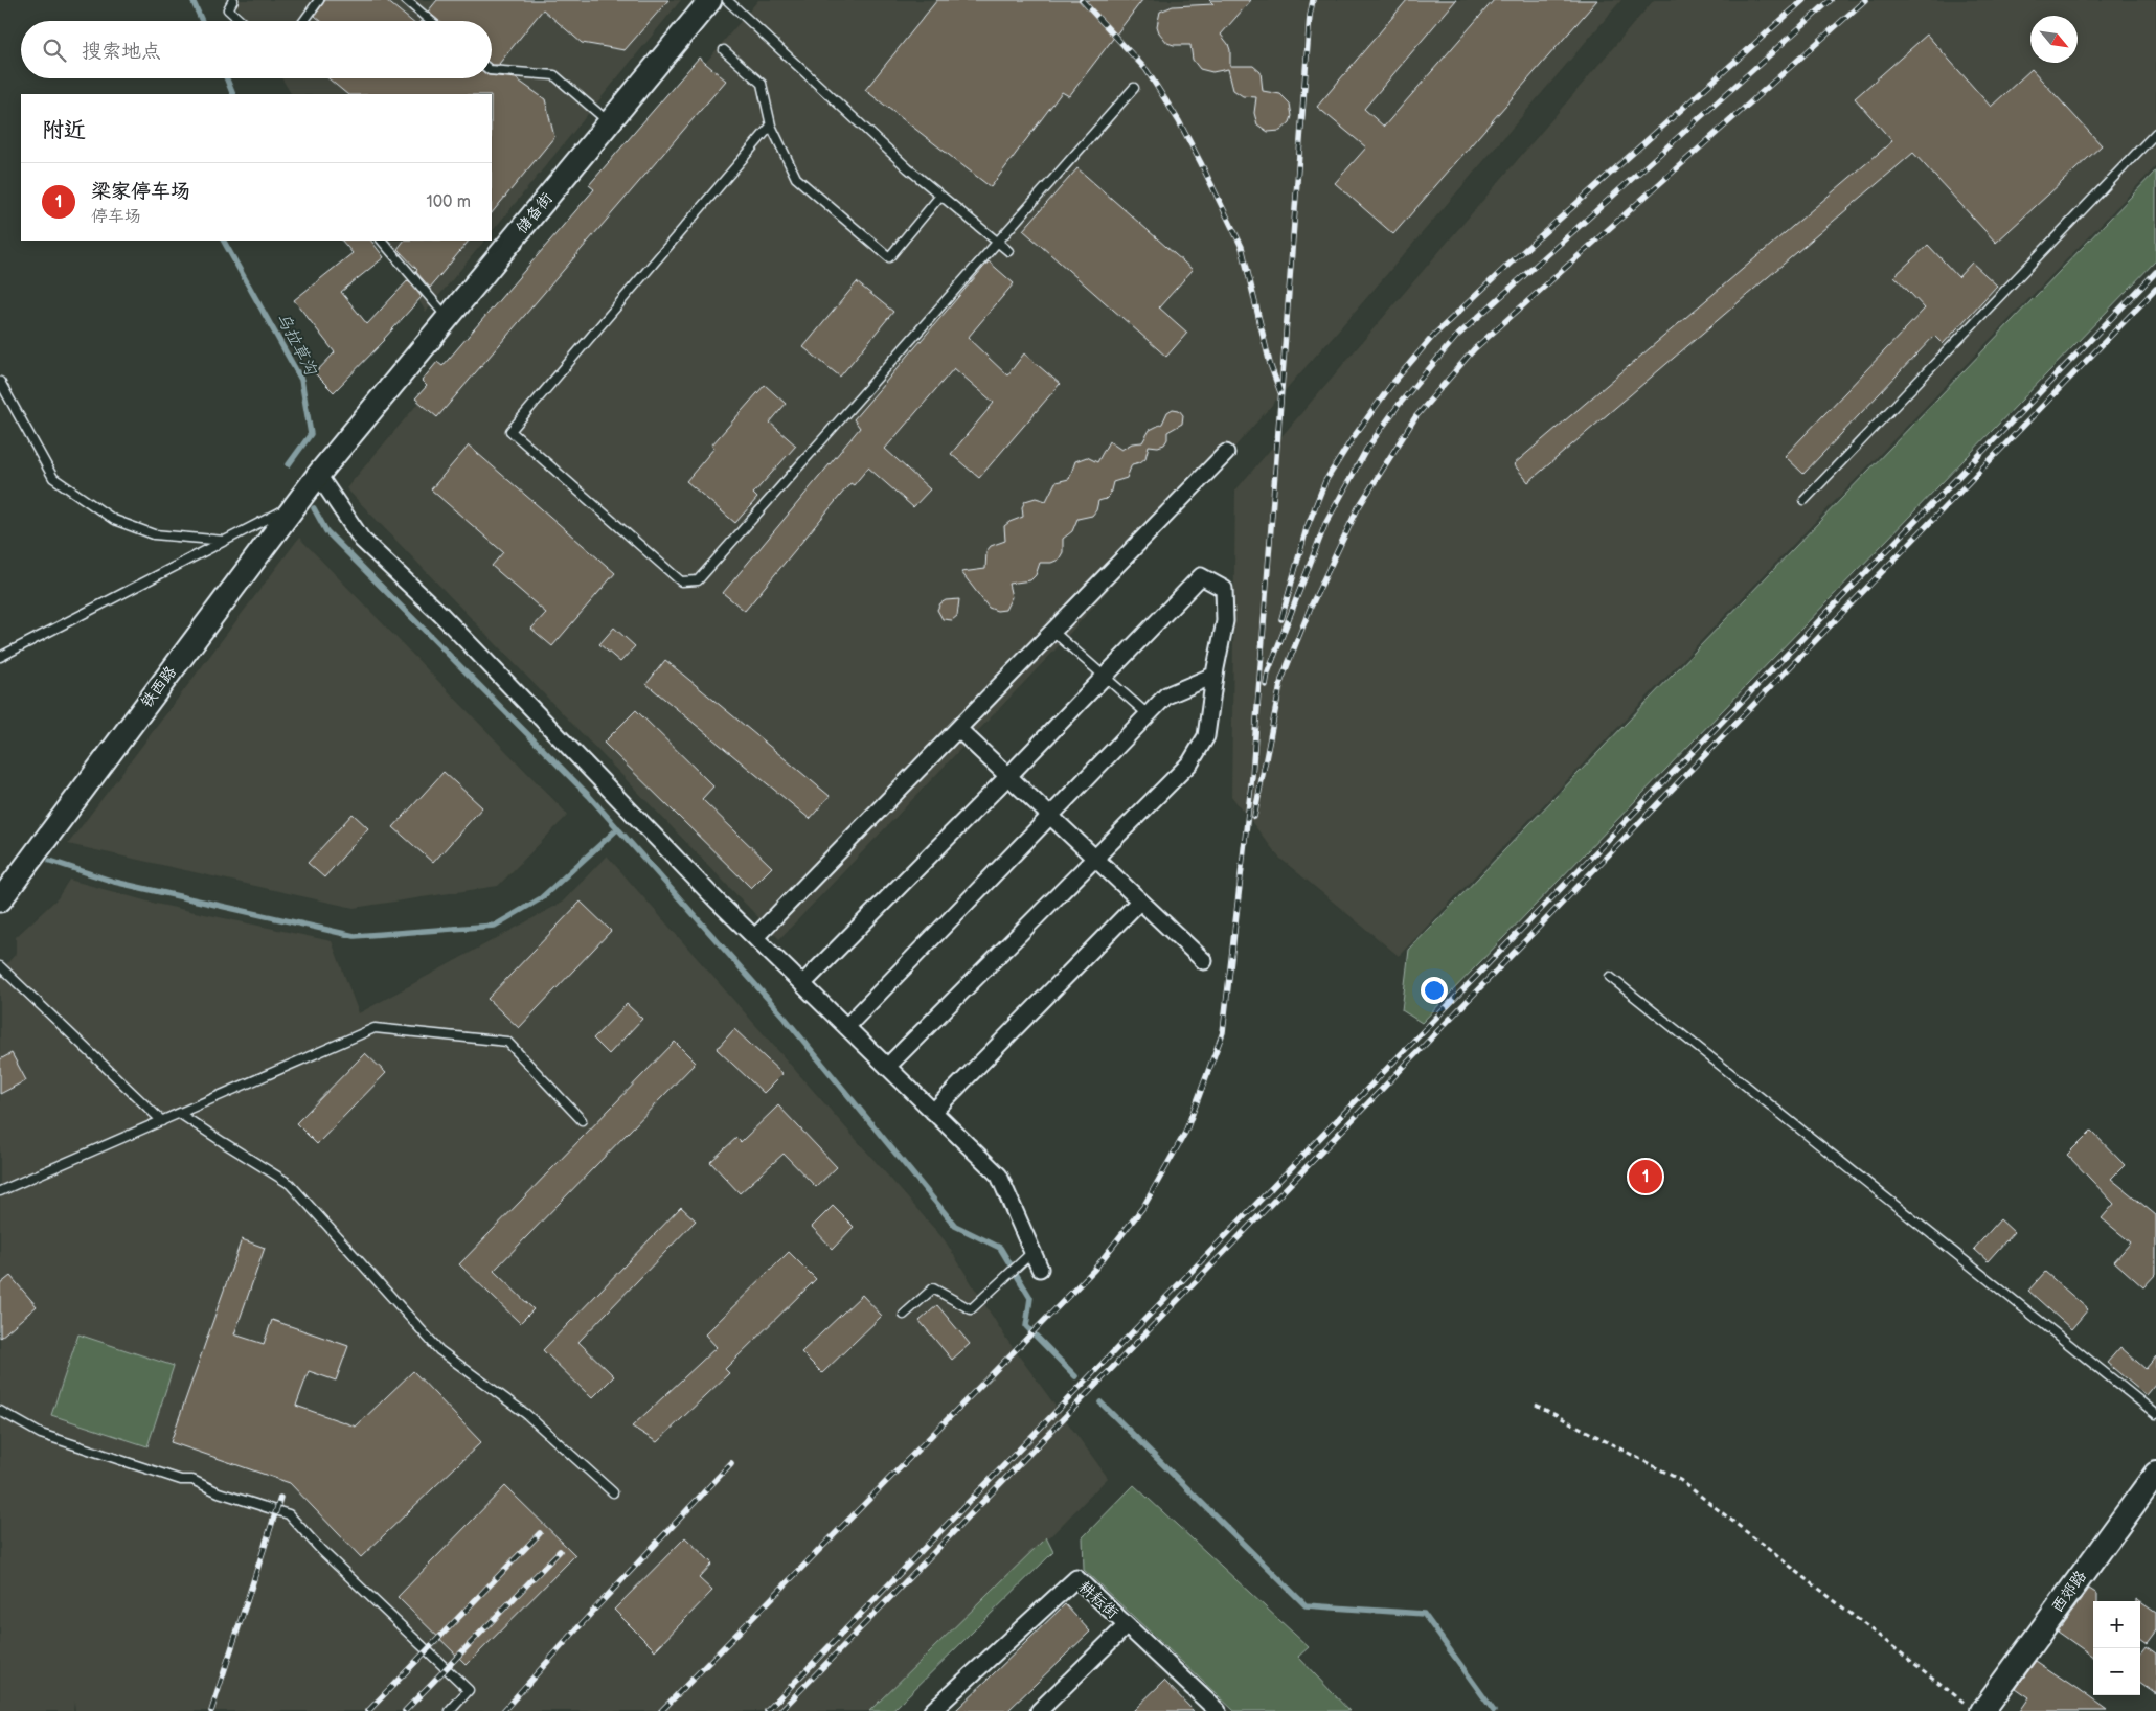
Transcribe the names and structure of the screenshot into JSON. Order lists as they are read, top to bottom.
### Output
{
  "streets": {
    "main road": ["西郊路"],
    "street": ["储备街", "铁西路", "耕耘街"]
  },
  "crossings": [
    ["储备街", "铁西路"]
  ],
  "water": ["乌拉草沟"],
  "north": "bottom right",
  "page": {
    "search": "搜索地点",
    "heading": "附近",
    "list": [
      {
        "mark": "1",
        "name": "梁家停车场",
        "note": "停车场",
        "value": "100 m"
      }
    ],
    "pins": "1",
    "map_buttons": ["+", "−"]
  }
}
